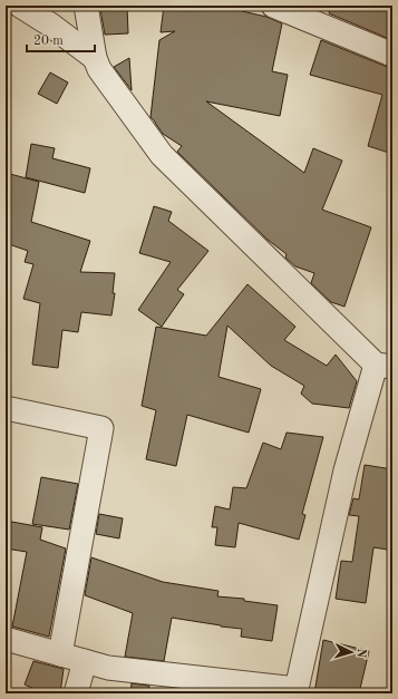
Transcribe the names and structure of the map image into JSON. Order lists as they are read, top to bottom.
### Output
{
  "scale_bar": "20 m",
  "north": "right"
}
